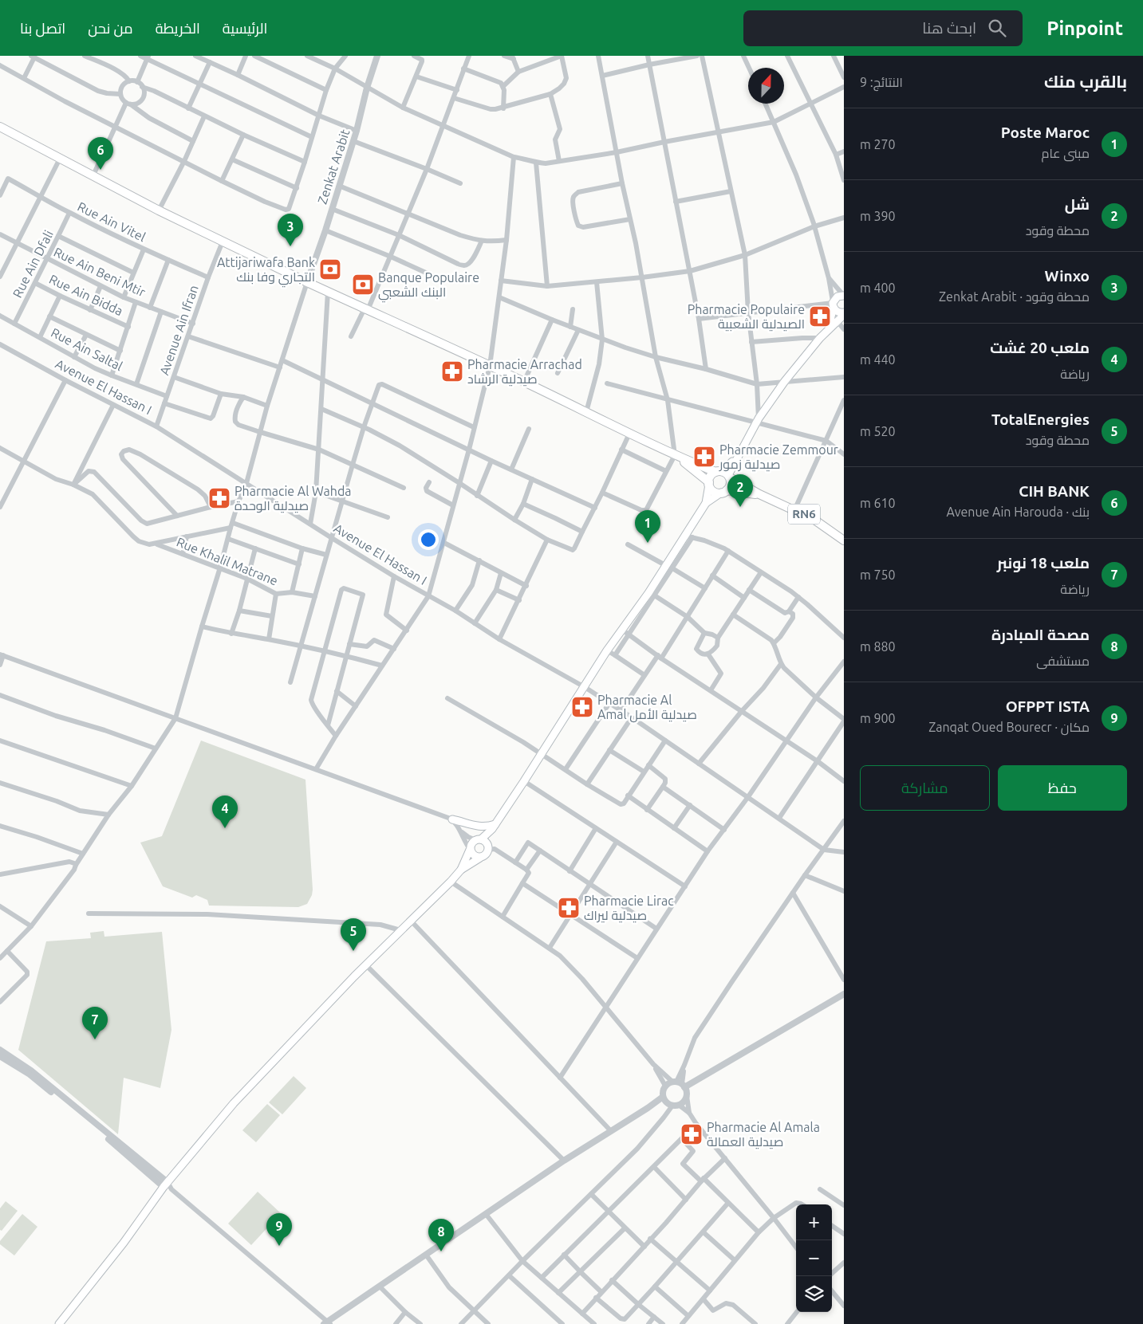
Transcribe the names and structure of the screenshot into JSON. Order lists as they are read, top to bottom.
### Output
{
  "streets": {
    "main road": ["RN6"],
    "street": [
      "Zenkat Arabit",
      "Rue Ain Vitel",
      "Rue Ain Dfali",
      "Rue Ain Beni Mtir",
      "Rue Ain Bidda",
      "Avenue Ain Ifran",
      "Rue Ain Saltal",
      "Avenue El Hassan I",
      "Rue Khalil Matrane"
    ]
  },
  "crossings": [
    ["Zenkat Arabit", "RN6"],
    ["Rue Ain Vitel", "Rue Ain Dfali"],
    ["Rue Ain Vitel", "Avenue Ain Ifran"],
    ["Rue Ain Dfali", "Rue Ain Beni Mtir"],
    ["Rue Ain Dfali", "Rue Ain Bidda"],
    ["Rue Ain Dfali", "Rue Ain Saltal"],
    ["Rue Ain Beni Mtir", "Avenue Ain Ifran"],
    ["Avenue Ain Ifran", "Rue Ain Saltal"],
    ["Avenue Ain Ifran", "Avenue El Hassan I"],
    ["Avenue Ain Ifran", "RN6"]
  ],
  "places": {
    "bank": ["Attijariwafa Bank التجاري وفا بنك", "Banque Populaire البنك الشعبي"],
    "pharmacy": [
      "Pharmacie Populaire الصيدلية الشعبية",
      "Pharmacie Arrachad صيدلية الرشاد",
      "Pharmacie Zemmour صيدلية زمور",
      "Pharmacie Al Wahda صيدلية الوحدة",
      "Pharmacie Al Amal صيدلية الأمل",
      "Pharmacie Lirac صيدلية ليراك",
      "Pharmacie Al Amala صيدلية العمالة"
    ]
  },
  "north": "top",
  "page": {
    "header": "Pinpoint",
    "search": "ابحث هنا",
    "nav": [
      "الرئيسية",
      "الخريطة",
      "من نحن",
      "اتصل بنا"
    ],
    "heading": ["بالقرب منك", "النتائج: 9"],
    "list": [
      {
        "mark": "1",
        "name": "Poste Maroc",
        "note": "مبنى عام",
        "value": "270 m"
      },
      {
        "mark": "2",
        "name": "شل",
        "note": "محطة وقود",
        "value": "390 m"
      },
      {
        "mark": "3",
        "name": "Winxo",
        "note": "محطة وقود · Zenkat Arabit",
        "value": "400 m"
      },
      {
        "mark": "4",
        "name": "ملعب 20 غشت",
        "note": "رياضة",
        "value": "440 m"
      },
      {
        "mark": "5",
        "name": "TotalEnergies",
        "note": "محطة وقود",
        "value": "520 m"
      },
      {
        "mark": "6",
        "name": "CIH BANK",
        "note": "بنك · Avenue Ain Harouda",
        "value": "610 m"
      },
      {
        "mark": "7",
        "name": "ملعب 18 نونبر",
        "note": "رياضة",
        "value": "750 m"
      },
      {
        "mark": "8",
        "name": "مصحة المبادرة",
        "note": "مستشفى",
        "value": "880 m"
      },
      {
        "mark": "9",
        "name": "OFPPT ISTA",
        "note": "مكان · Zanqat Oued Bourecr",
        "value": "900 m"
      }
    ],
    "pins": [
      "6",
      "3",
      "2",
      "1",
      "4",
      "5",
      "7",
      "9",
      "8"
    ],
    "buttons": ["حفظ", "مشاركة"],
    "map_buttons": ["+", "−"]
  }
}
